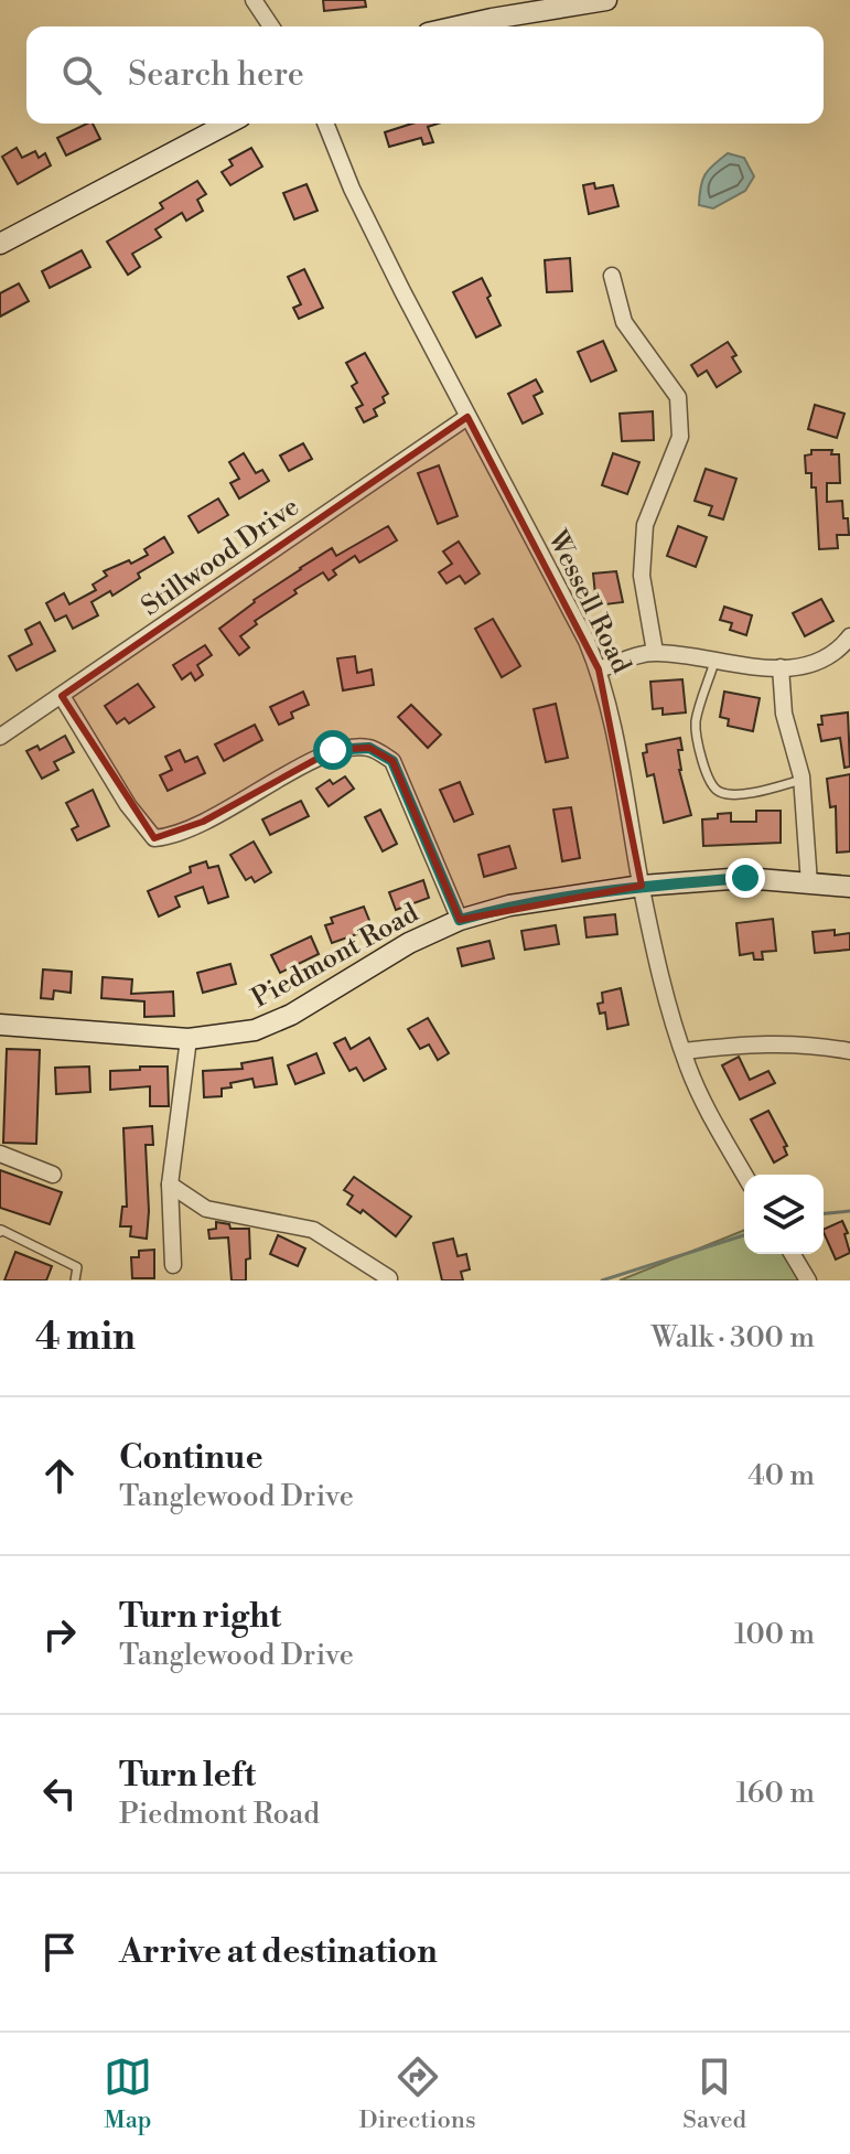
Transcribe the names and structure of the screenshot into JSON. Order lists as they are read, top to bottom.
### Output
{
  "streets": {
    "street": ["Stillwood Drive", "Wessell Road", "Piedmont Road"]
  },
  "crossings": [
    ["Stillwood Drive", "Wessell Road"],
    ["Wessell Road", "Piedmont Road"]
  ],
  "page": {
    "search": "Search here",
    "heading": ["4 min", "Walk · 300 m"],
    "list": [
      ["Continue", "Tanglewood Drive", "40 m"],
      ["Turn right", "Tanglewood Drive", "100 m"],
      ["Turn left", "Piedmont Road", "160 m"],
      "Arrive at destination"
    ],
    "nav": ["Map", "Directions", "Saved"]
  }
}
